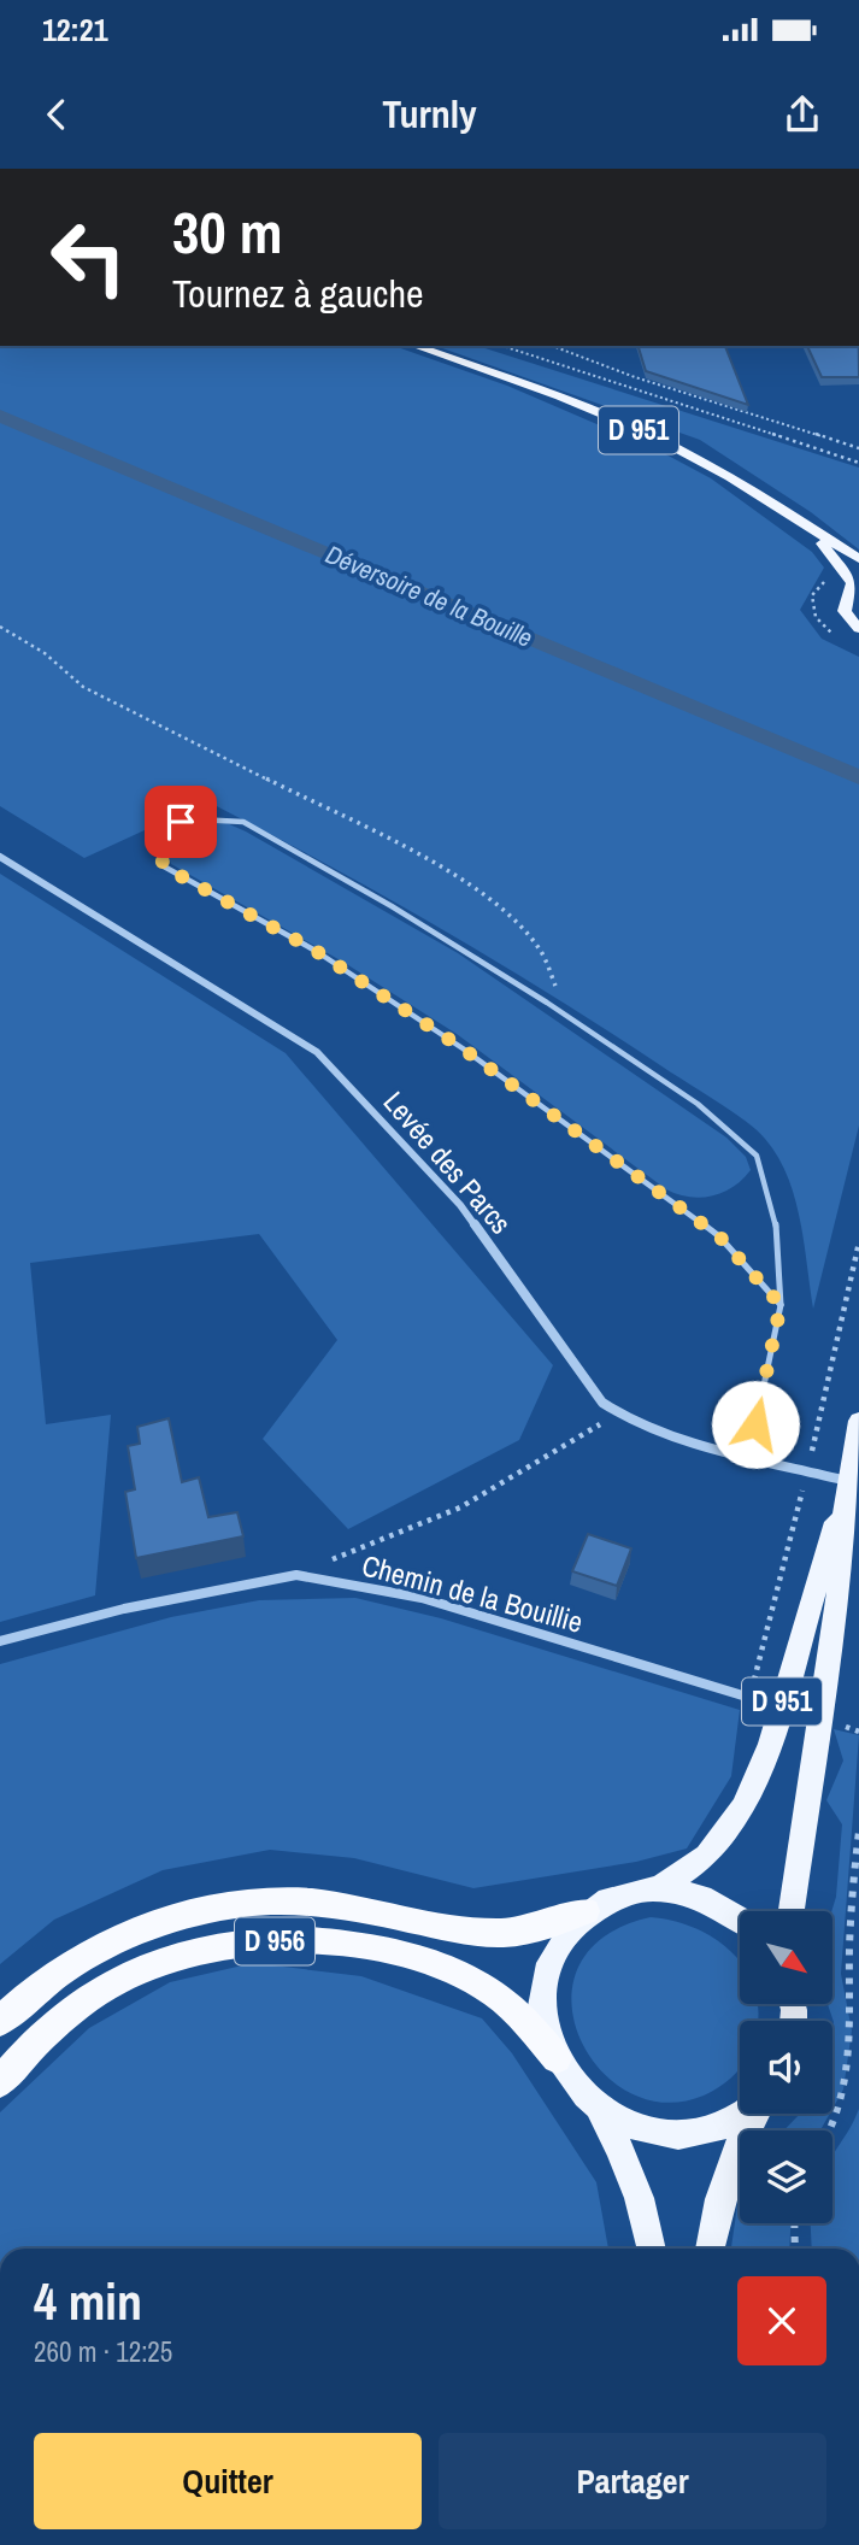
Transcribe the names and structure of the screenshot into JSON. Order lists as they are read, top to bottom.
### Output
{
  "streets": {
    "highway": ["D 956"],
    "main road": ["D 951"],
    "street": ["Levée des Parcs", "Chemin de la Bouillie"]
  },
  "crossings": [
    ["D 951", "Levée des Parcs"],
    ["D 951", "Chemin de la Bouillie"],
    ["D 951", "D 956"]
  ],
  "water": ["Déversoire de la Bouille"],
  "north": "bottom right",
  "page": {
    "status": "12:21",
    "header": "Turnly",
    "turn": ["30 m", "Tournez à gauche"],
    "heading": ["4 min", "260 m · 12:25"],
    "buttons": ["Quitter", "Partager"]
  }
}
